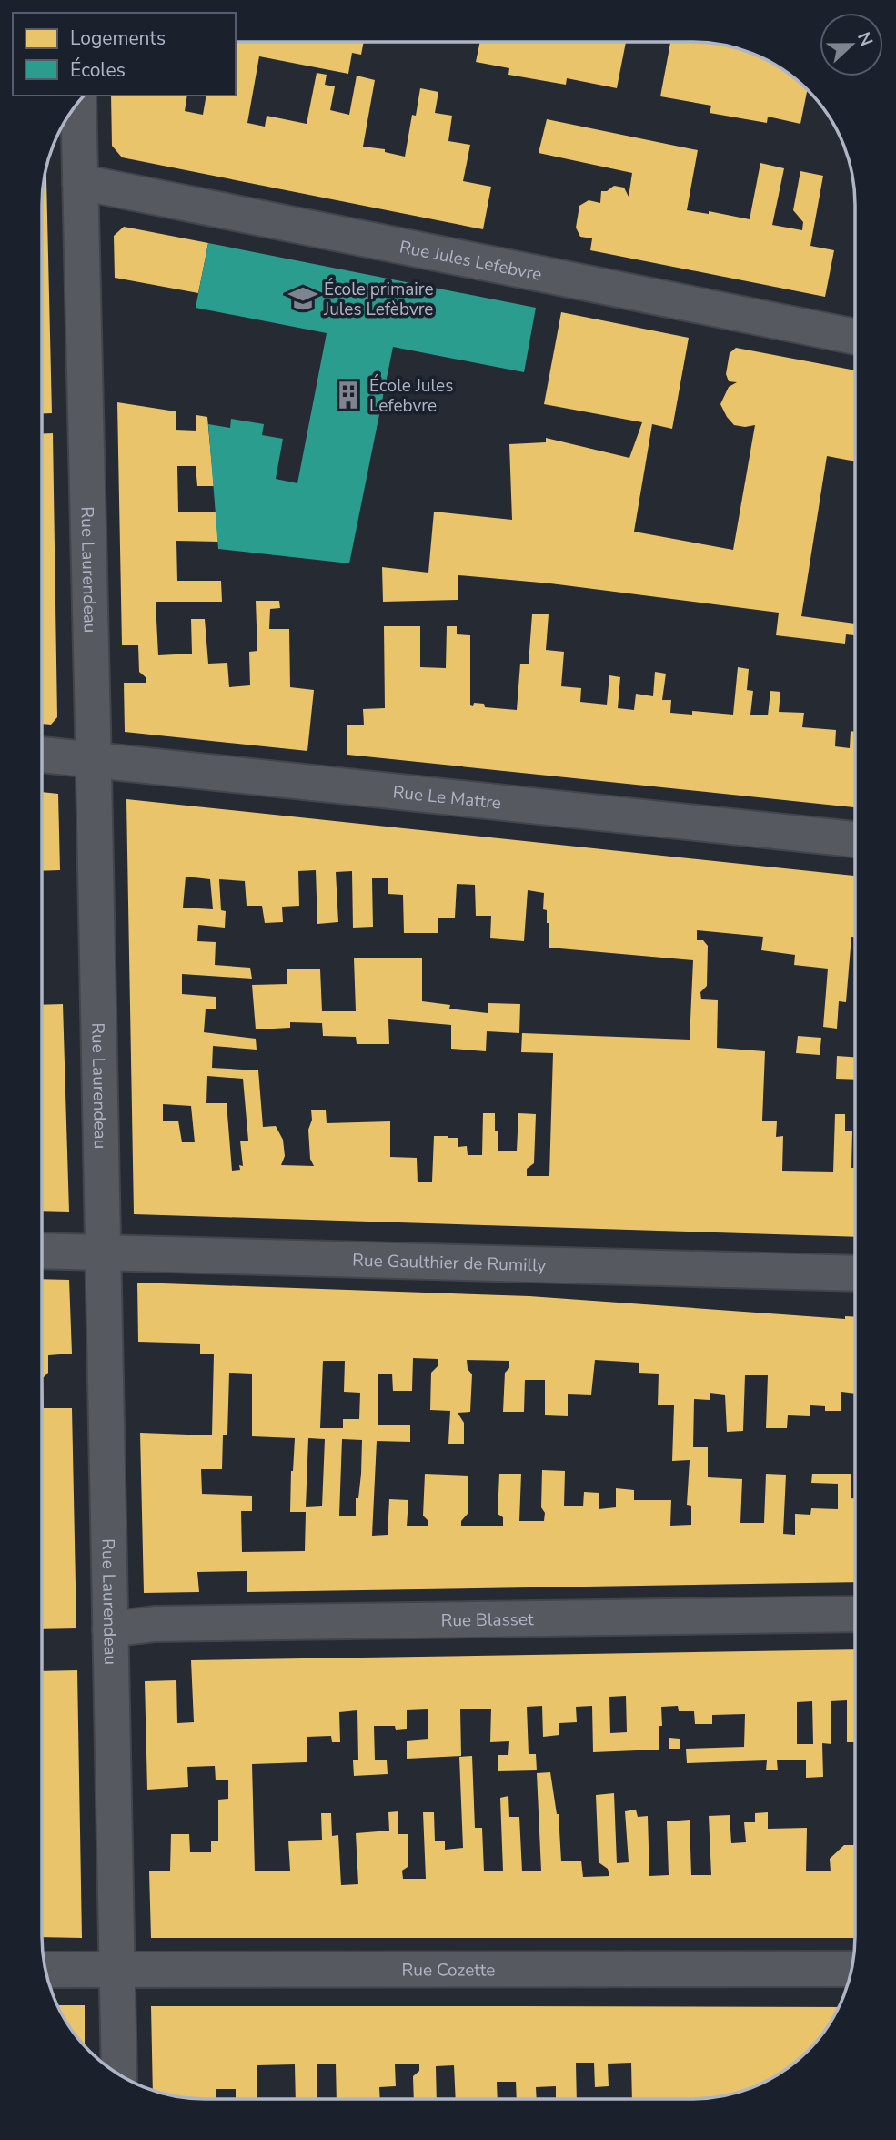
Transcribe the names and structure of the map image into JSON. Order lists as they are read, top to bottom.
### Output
{
  "streets": {
    "street": [
      "Rue Jules Lefebvre",
      "Rue Laurendeau",
      "Rue Le Mattre",
      "Rue Gaulthier de Rumilly",
      "Rue Blasset",
      "Rue Cozette"
    ]
  },
  "crossings": [
    ["Rue Jules Lefebvre", "Rue Laurendeau"],
    ["Rue Laurendeau", "Rue Le Mattre"],
    ["Rue Laurendeau", "Rue Gaulthier de Rumilly"],
    ["Rue Laurendeau", "Rue Blasset"],
    ["Rue Laurendeau", "Rue Cozette"]
  ],
  "places": {
    "school or university": ["École primaire Jules Lefèbvre"],
    "building": ["École Jules Lefebvre"]
  },
  "legend": ["Logements", "Écoles"],
  "north": "right"
}
